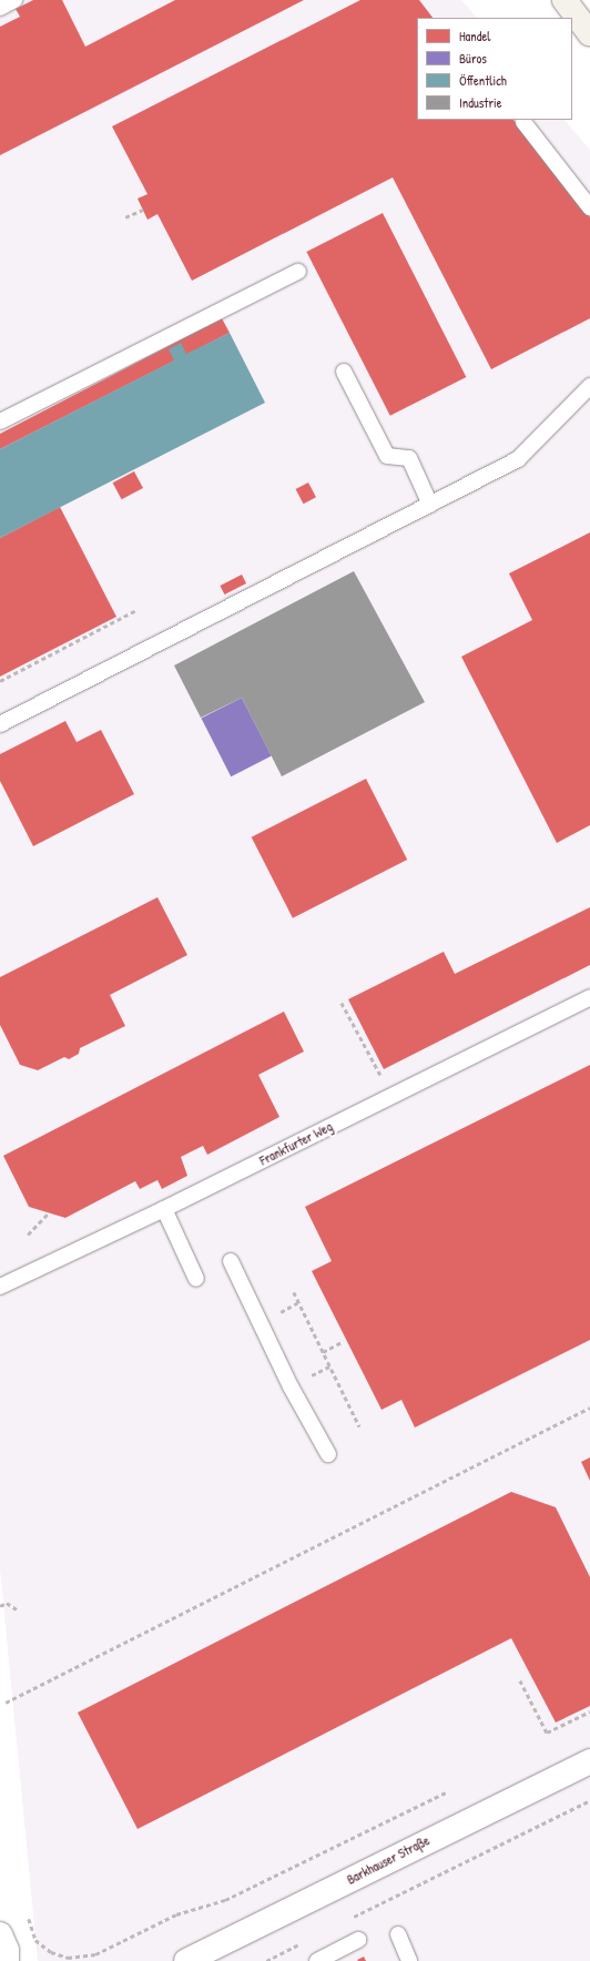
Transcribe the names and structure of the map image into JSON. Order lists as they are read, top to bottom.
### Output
{
  "streets": {
    "street": ["Barkhauser Straße"],
    "lane": ["Frankfurter Weg"]
  },
  "legend": [
    "Handel",
    "Büros",
    "Öffentlich",
    "Industrie"
  ]
}
